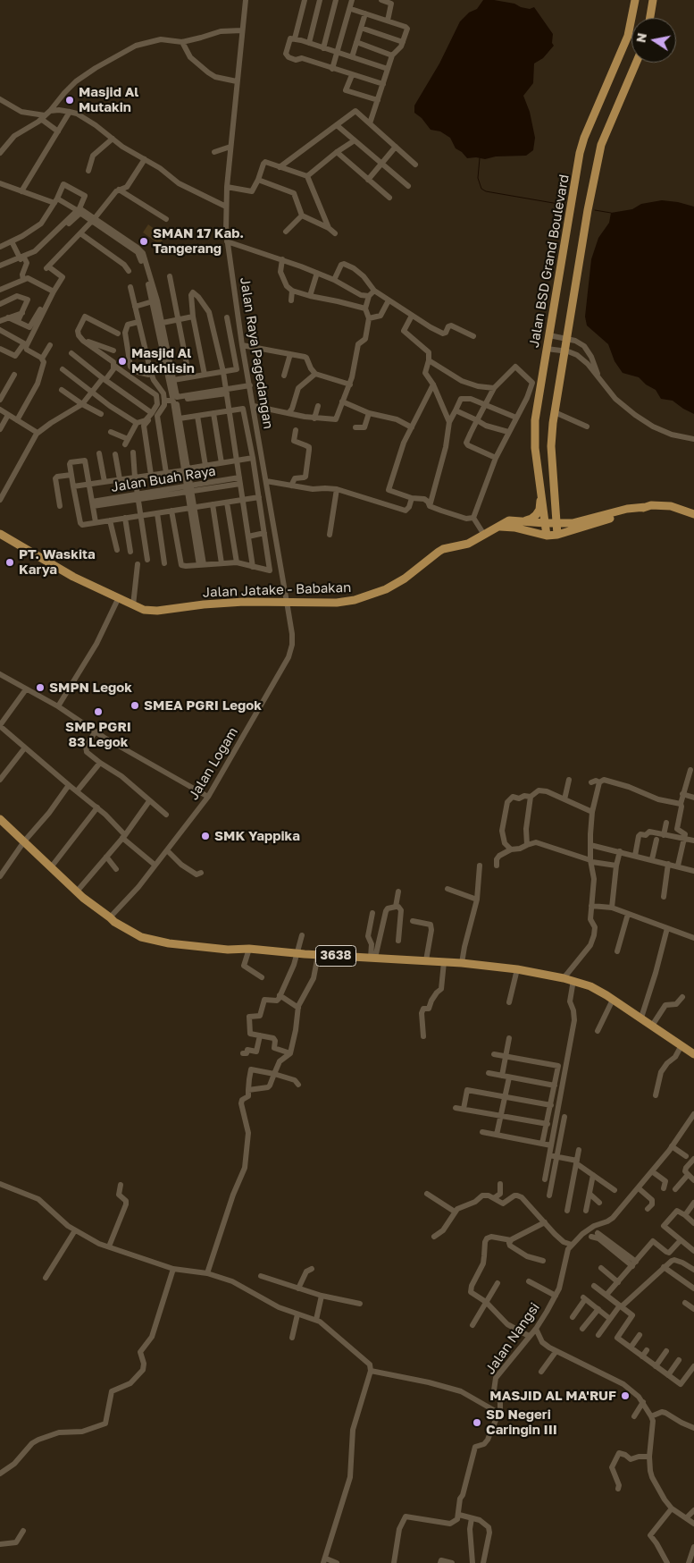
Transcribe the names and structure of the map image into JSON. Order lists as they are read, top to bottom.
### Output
{
  "streets": {
    "main road": ["Jalan BSD Grand Boulevard", "Jalan Jatake - Babakan", "3638"],
    "street": [
      "Jalan Raya Pagedangan",
      "Jalan Buah Raya",
      "Jalan Logam",
      "Jalan Nangsi"
    ]
  },
  "crossings": [
    ["Jalan Raya Pagedangan", "Jalan Jatake - Babakan"],
    ["Jalan Raya Pagedangan", "Jalan Logam"],
    ["Jalan Jatake - Babakan", "Jalan Logam"],
    ["Jalan Logam", "3638"]
  ],
  "places": [
    "Masjid Al Mutakin",
    "SMAN 17 Kab. Tangerang",
    "Masjid Al Mukhlisin",
    "PT. Waskita Karya",
    "SMPN Legok",
    "SMEA PGRI Legok",
    "SMP PGRI 83 Legok",
    "SMK Yappika",
    "MASJID AL MA'RUF",
    "SD Negeri Caringin III"
  ],
  "north": "left"
}
